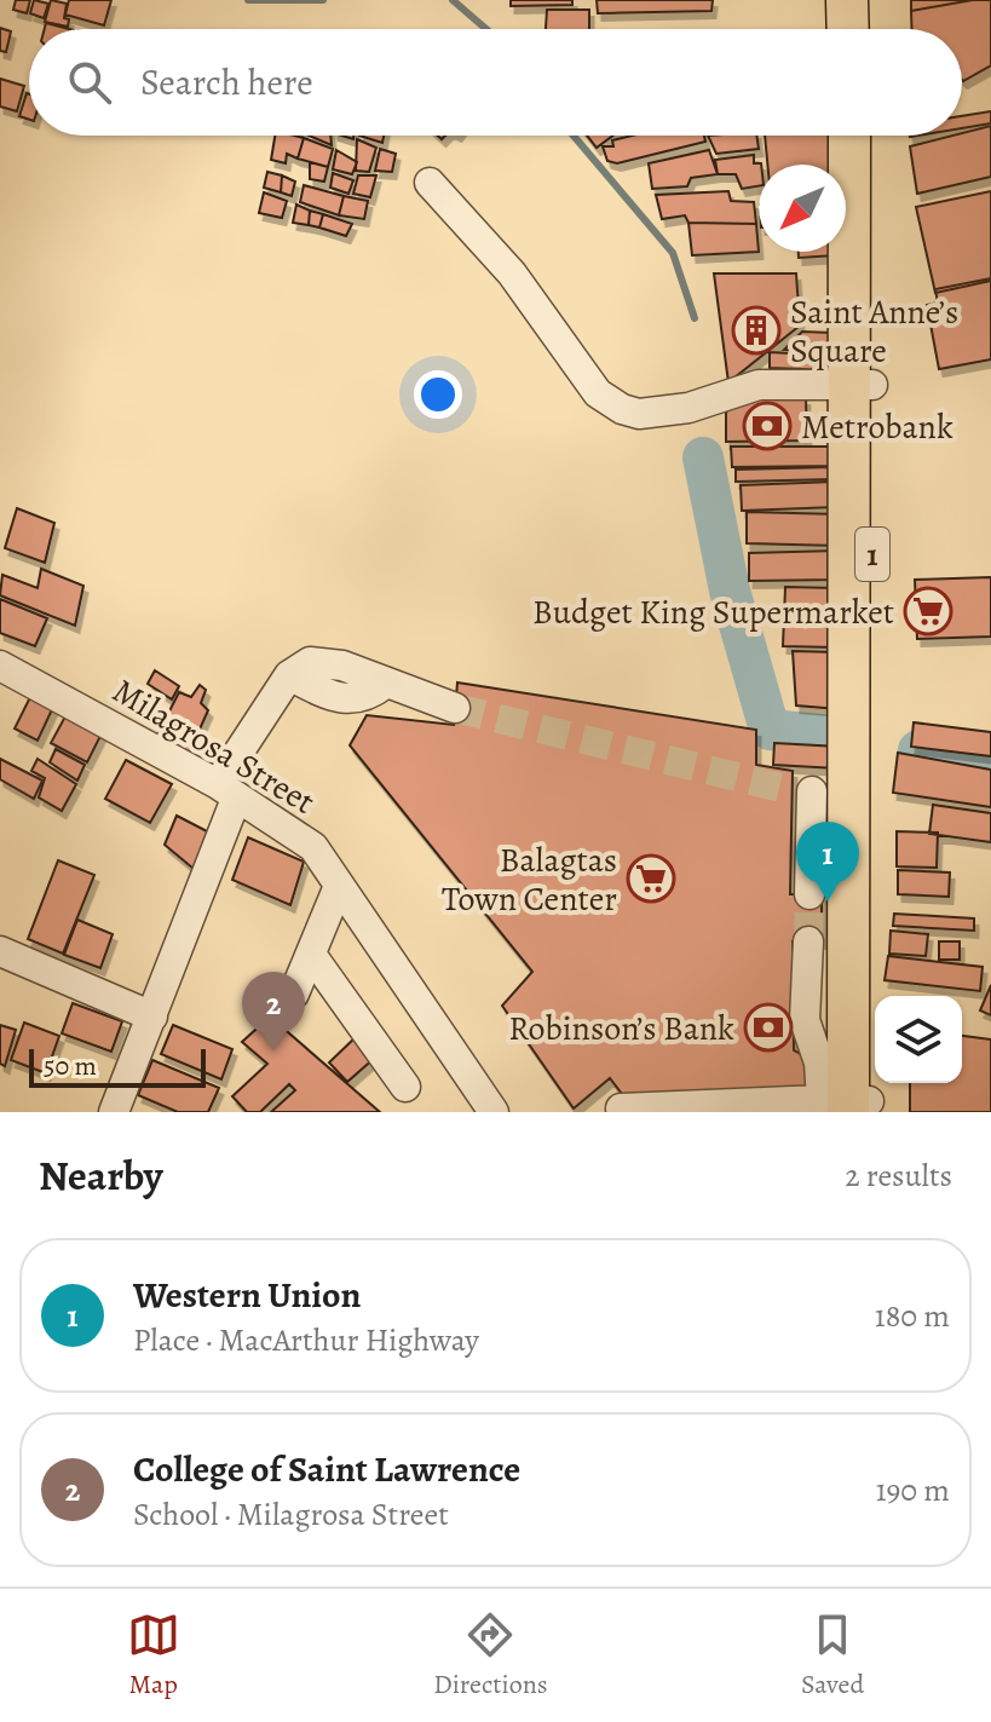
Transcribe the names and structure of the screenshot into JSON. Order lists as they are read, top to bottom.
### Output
{
  "streets": {
    "highway": ["1"],
    "street": ["Milagrosa Street"]
  },
  "places": {
    "building": ["Saint Anne’s Square"],
    "bank": ["Metrobank", "Robinson’s Bank"],
    "supermarket": ["Budget King Supermarket", "Balagtas Town Center"]
  },
  "scale_bar": "50 m",
  "north": "bottom left",
  "page": {
    "search": "Search here",
    "pins": ["1", "2"],
    "scale": "50 m",
    "heading": ["Nearby", "2 results"],
    "list": [
      {
        "mark": "1",
        "name": "Western Union",
        "note": "Place · MacArthur Highway",
        "value": "180 m"
      },
      {
        "mark": "2",
        "name": "College of Saint Lawrence",
        "note": "School · Milagrosa Street",
        "value": "190 m"
      }
    ],
    "nav": ["Map", "Directions", "Saved"]
  }
}
